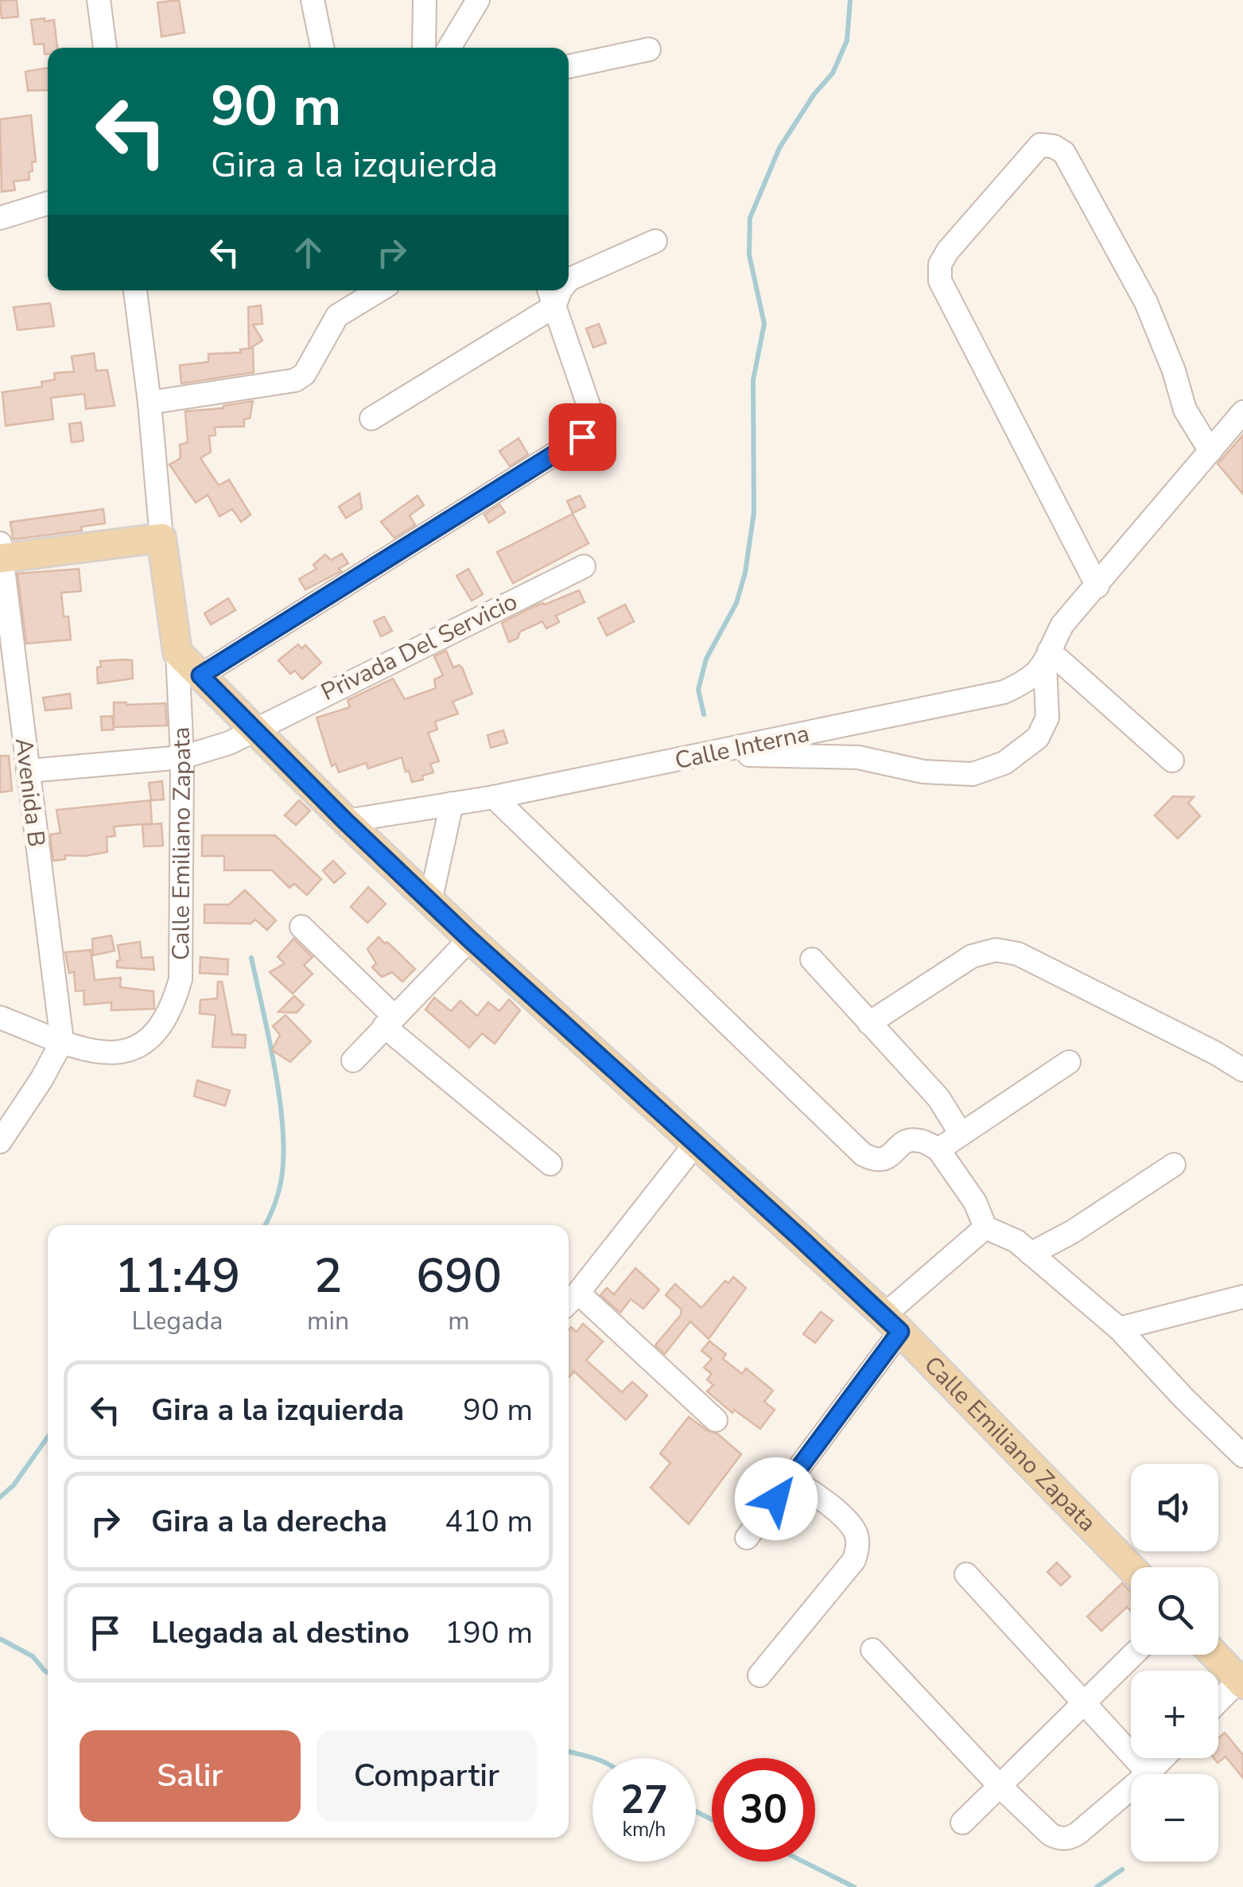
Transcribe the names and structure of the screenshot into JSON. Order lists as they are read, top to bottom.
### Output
{
  "streets": {
    "main road": ["Calle Emiliano Zapata"],
    "street": ["Privada Del Servicio", "Calle Interna", "Avenida B"]
  },
  "crossings": [
    ["Privada Del Servicio", "Avenida B"],
    ["Privada Del Servicio", "Calle Emiliano Zapata"],
    ["Calle Interna", "Calle Emiliano Zapata"],
    ["Avenida B", "Calle Emiliano Zapata"]
  ],
  "page": {
    "turn": ["90 m", "Gira a la izquierda"],
    "eta": [
      "11:49",
      "Llegada",
      "2",
      "min",
      "690",
      "m"
    ],
    "list": [
      {
        "name": "Gira a la izquierda",
        "value": "90 m"
      },
      {
        "name": "Gira a la derecha",
        "value": "410 m"
      },
      {
        "name": "Llegada al destino",
        "value": "190 m"
      }
    ],
    "map_buttons": ["+", "−"],
    "buttons": ["Salir", "Compartir"],
    "speed": "27 km/h",
    "limit": "30"
  }
}
